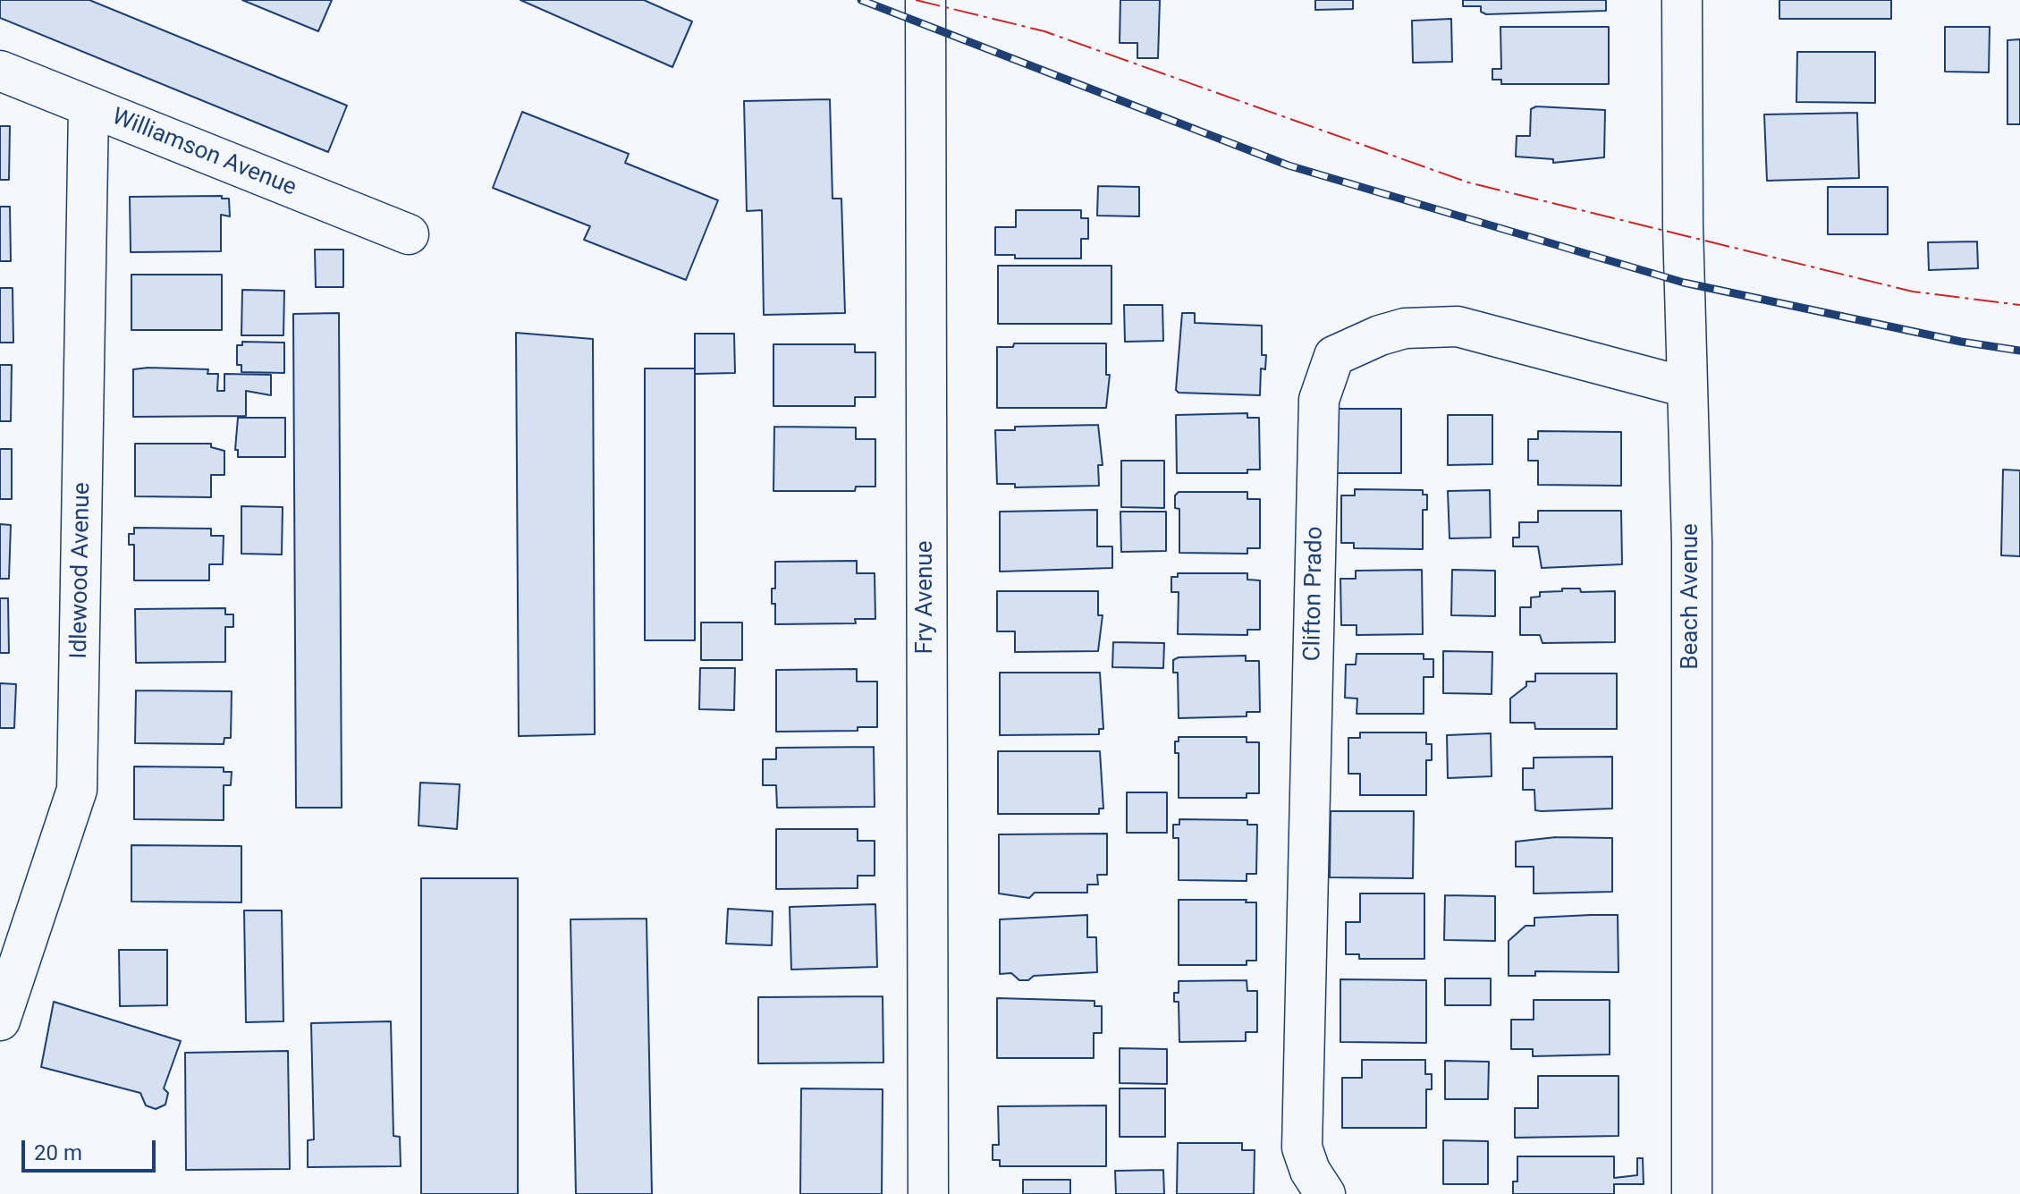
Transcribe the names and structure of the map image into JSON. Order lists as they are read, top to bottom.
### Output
{
  "streets": {
    "street": [
      "Williamson Avenue",
      "Idlewood Avenue",
      "Clifton Prado",
      "Beach Avenue",
      "Fry Avenue"
    ]
  },
  "crossings": [
    ["Williamson Avenue", "Idlewood Avenue"],
    ["Clifton Prado", "Beach Avenue"]
  ],
  "scale_bar": "20 m"
}
